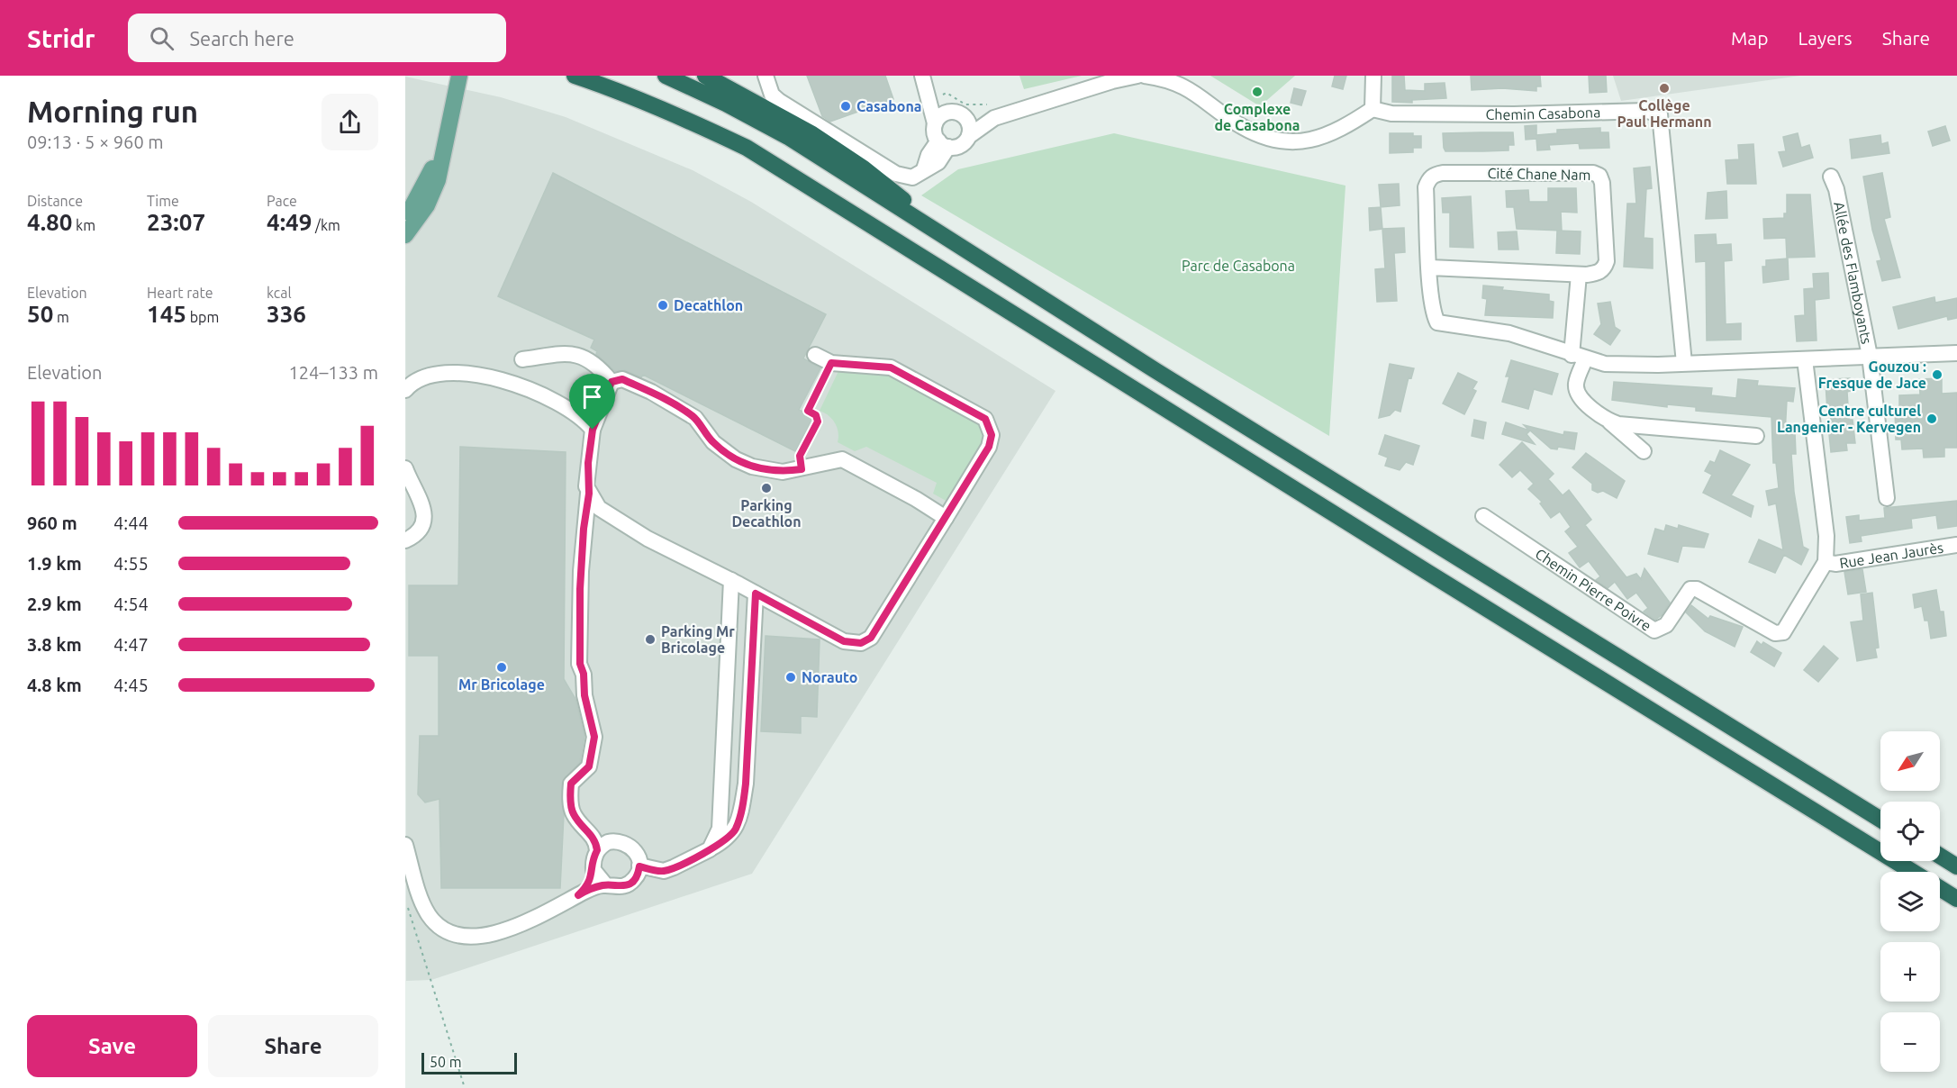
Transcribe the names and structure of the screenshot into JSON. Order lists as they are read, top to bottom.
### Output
{
  "streets": {
    "street": [
      "Chemin Casabona",
      "Cité Chane Nam",
      "Allée des Flamboyants",
      "Rue Jean Jaurès",
      "Chemin Pierre Poivre"
    ]
  },
  "crossings": [
    ["Chemin Casabona", "Cité Chane Nam"],
    ["Cité Chane Nam", "Allée des Flamboyants"],
    ["Cité Chane Nam", "Chemin Pierre Poivre"],
    ["Rue Jean Jaurès", "Chemin Pierre Poivre"]
  ],
  "parks": ["Parc de Casabona"],
  "places": [
    "Collège Paul Hermann",
    "Complexe de Casabona",
    "Casabona",
    "Decathlon",
    "Gouzou : Fresque de Jace",
    "Centre culturel Langenier - Kervegen",
    "Parking Decathlon",
    "Parking Mr Bricolage",
    "Mr Bricolage",
    "Norauto"
  ],
  "scale_bar": "50 m",
  "north": "bottom left",
  "page": {
    "header": "Stridr",
    "search": "Search here",
    "nav": ["Map", "Layers", "Share"],
    "heading": ["Morning run", "09:13 · 5 × 960 m"],
    "stats": [
      ["Distance", "4.80 km"],
      ["Time", "23:07"],
      ["Pace", "4:49 /km"],
      ["Elevation", "50 m"],
      ["Heart rate", "145 bpm"],
      ["kcal", "336"]
    ],
    "chart": ["Elevation", "124–133 m"],
    "list": [
      {
        "name": "960 m",
        "note": "4:44"
      },
      {
        "name": "1.9 km",
        "note": "4:55"
      },
      {
        "name": "2.9 km",
        "note": "4:54"
      },
      {
        "name": "3.8 km",
        "note": "4:47"
      },
      {
        "name": "4.8 km",
        "note": "4:45"
      }
    ],
    "map_buttons": ["+", "−"],
    "buttons": ["Save", "Share"],
    "scale": "50 m"
  }
}
